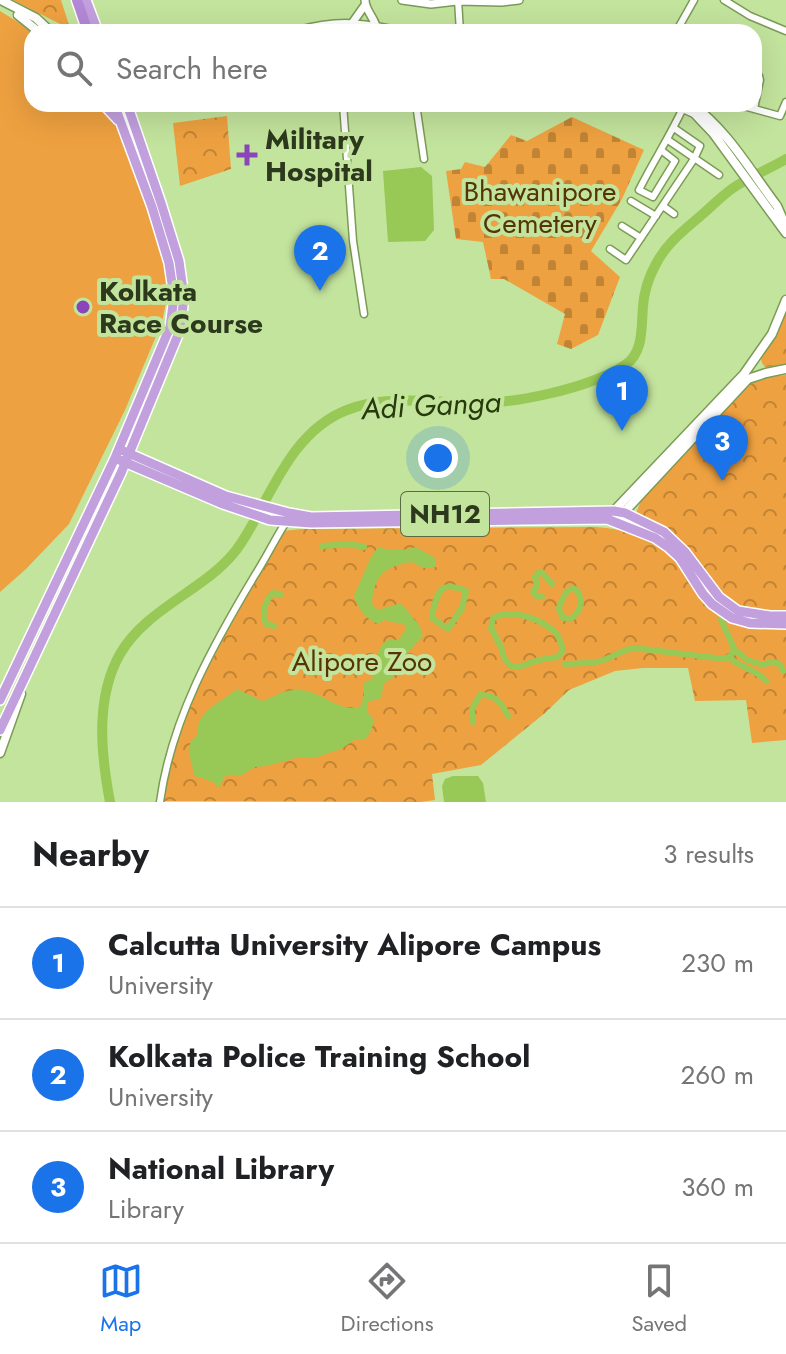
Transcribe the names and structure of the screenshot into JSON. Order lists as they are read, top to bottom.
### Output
{
  "streets": {
    "highway": ["NH12"]
  },
  "water": ["Adi Ganga"],
  "parks": ["Bhawanipore Cemetery", "Alipore Zoo"],
  "places": {
    "health": ["Military Hospital"],
    "other": ["Kolkata Race Course"]
  },
  "page": {
    "search": "Search here",
    "pins": ["2", "1", "3"],
    "heading": ["Nearby", "3 results"],
    "list": [
      {
        "mark": "1",
        "name": "Calcutta University Alipore Campus",
        "note": "University",
        "value": "230 m"
      },
      {
        "mark": "2",
        "name": "Kolkata Police Training School",
        "note": "University",
        "value": "260 m"
      },
      {
        "mark": "3",
        "name": "National Library",
        "note": "Library",
        "value": "360 m"
      }
    ],
    "nav": ["Map", "Directions", "Saved"]
  }
}
